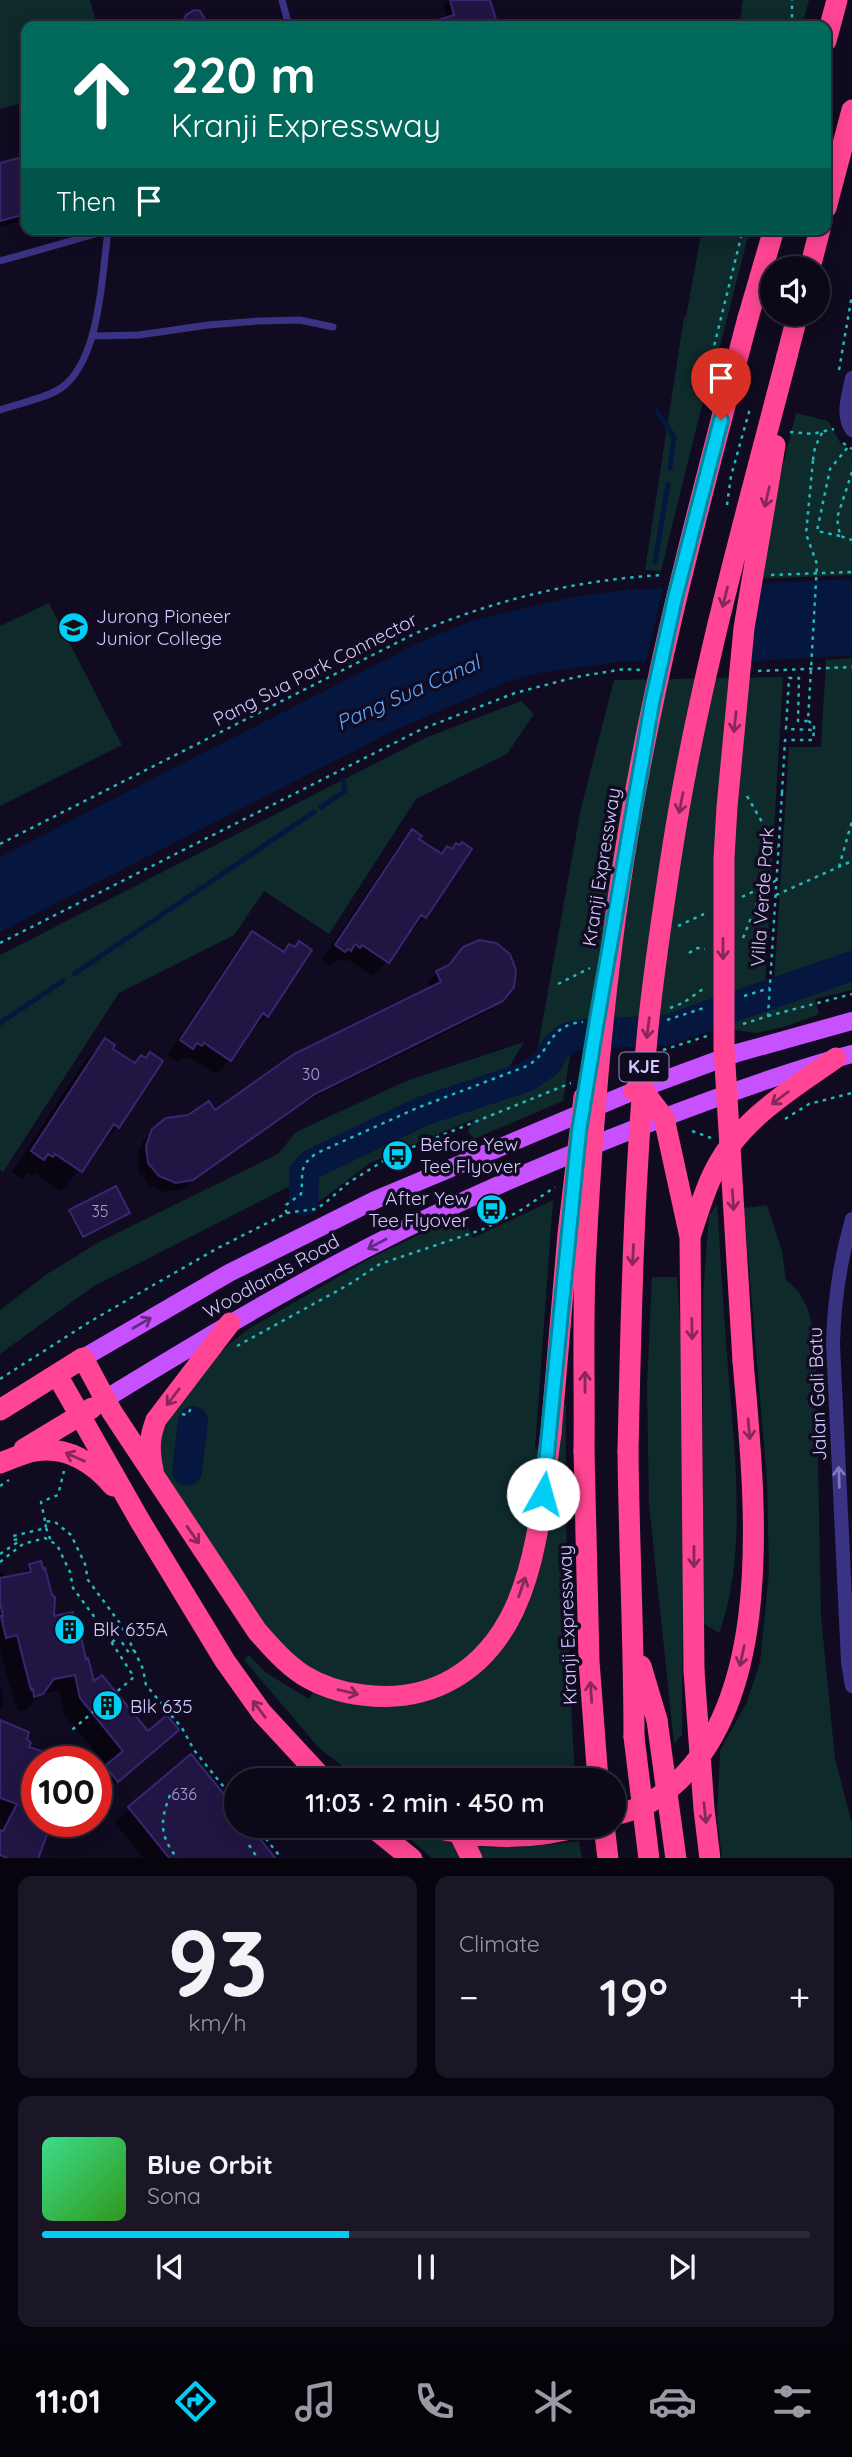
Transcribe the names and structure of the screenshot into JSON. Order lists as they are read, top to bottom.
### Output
{
  "streets": {
    "highway": ["Kranji Expressway", "KJE", "Woodlands Road"],
    "street": ["Jalan Gali Batu"],
    "path": ["Pang Sua Park Connector", "Villa Verde Park"]
  },
  "one_way": ["Jalan Gali Batu"],
  "water": ["Pang Sua Canal"],
  "places": {
    "school or university": ["Jurong Pioneer Junior College"],
    "bus stop": ["Before Yew Tee Flyover", "After Yew Tee Flyover"],
    "building": ["Blk 635A", "Blk 635"]
  },
  "house_numbers": ["30", "35", "636"],
  "page": {
    "turn": ["220 m", "Kranji Expressway"],
    "then": "Then",
    "limit": "100",
    "trip": "11:03 · 2 min · 450 m",
    "tile": [
      ["93", "km/h"],
      "Climate"
    ],
    "heat": ["−", "19°", "+"],
    "song": ["Blue Orbit", "Sona"],
    "tabs": "11:01"
  }
}
